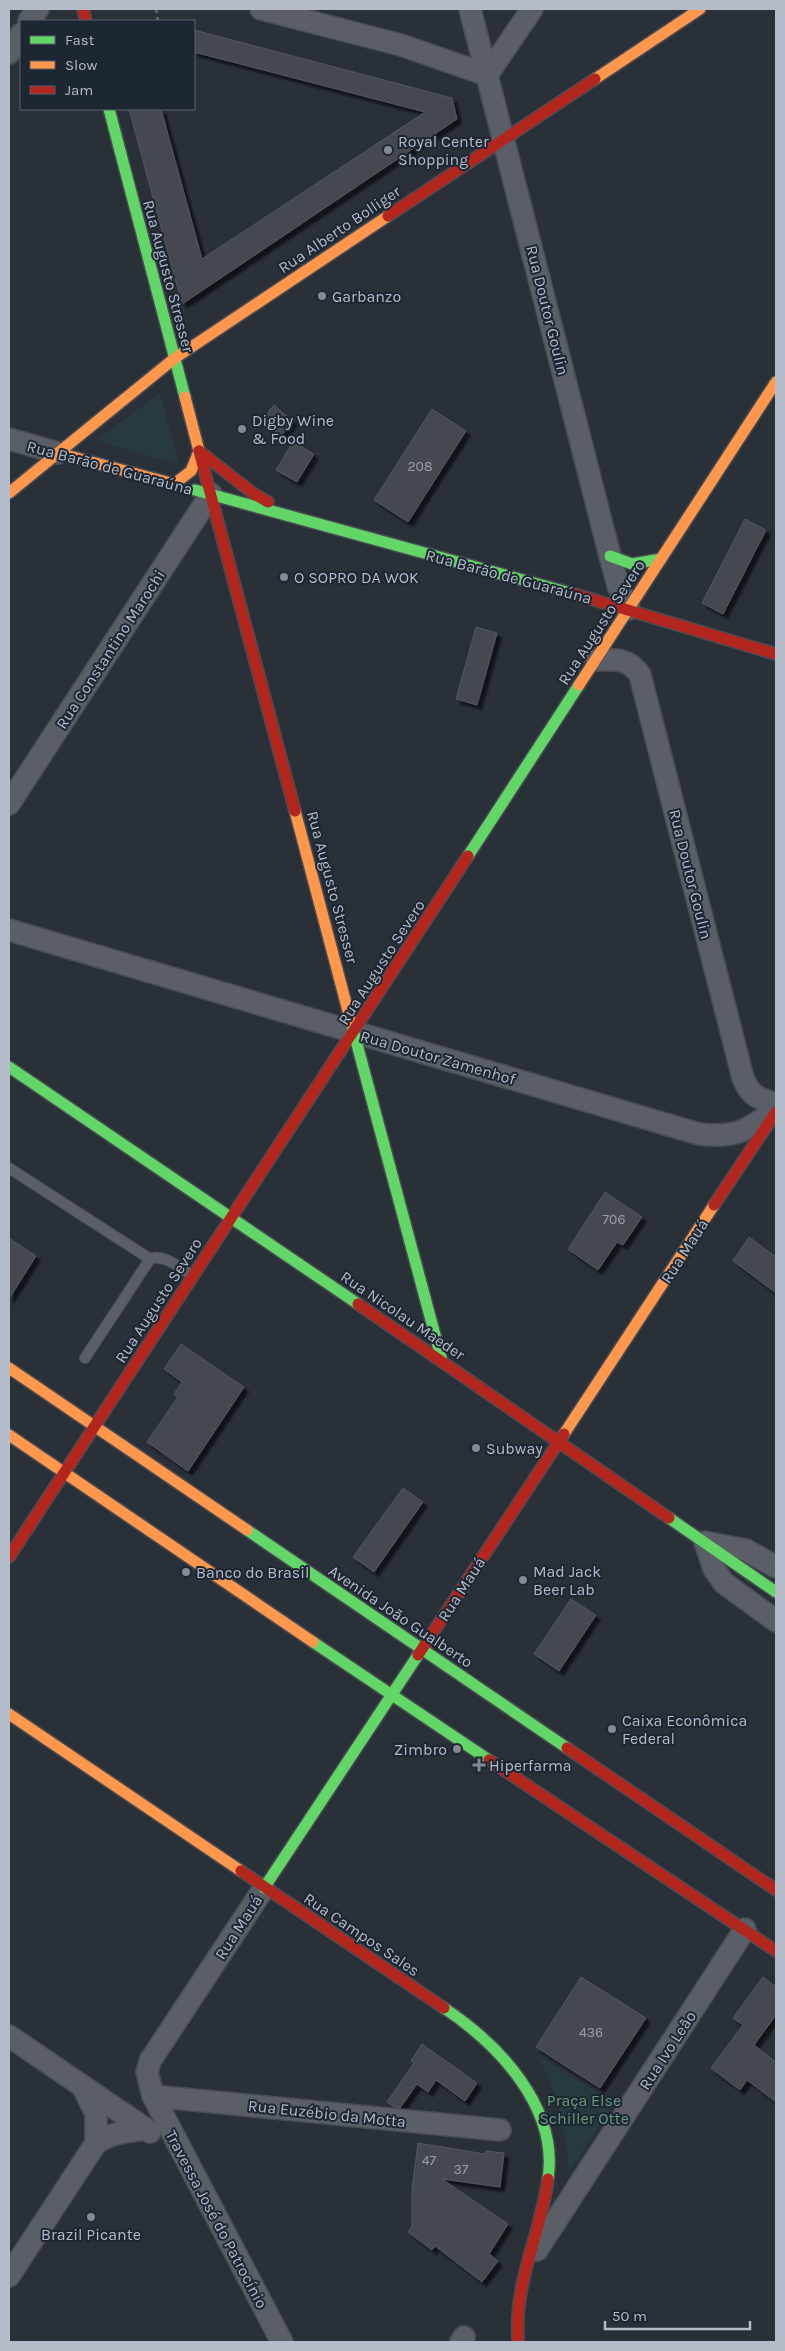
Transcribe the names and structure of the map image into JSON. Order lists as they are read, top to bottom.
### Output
{
  "streets": {
    "main road": [
      "Rua Alberto Bolliger",
      "Rua Augusto Stresser",
      "Rua Barão de Guaraúna",
      "Rua Augusto Severo",
      "Rua Mauá",
      "Rua Nicolau Maeder",
      "Avenida João Gualberto",
      "Rua Campos Sales"
    ],
    "street": [
      "Rua Doutor Goulin",
      "Rua Constantino Marochi",
      "Rua Doutor Zamenhof",
      "Rua Ivo Leão",
      "Rua Euzébio da Motta",
      "Travessa José do Patrocínio"
    ]
  },
  "crossings": [
    ["Rua Alberto Bolliger", "Rua Augusto Stresser"],
    ["Rua Alberto Bolliger", "Rua Doutor Goulin"],
    ["Rua Alberto Bolliger", "Rua Barão de Guaraúna"],
    ["Rua Augusto Stresser", "Rua Barão de Guaraúna"],
    ["Rua Augusto Stresser", "Rua Augusto Severo"],
    ["Rua Augusto Stresser", "Rua Constantino Marochi"],
    ["Rua Augusto Stresser", "Rua Doutor Zamenhof"],
    ["Rua Augusto Stresser", "Rua Nicolau Maeder"],
    ["Rua Doutor Goulin", "Rua Barão de Guaraúna"],
    ["Rua Doutor Goulin", "Rua Augusto Severo"],
    ["Rua Barão de Guaraúna", "Rua Augusto Severo"],
    ["Rua Barão de Guaraúna", "Rua Constantino Marochi"],
    ["Rua Augusto Severo", "Rua Doutor Zamenhof"],
    ["Rua Augusto Severo", "Rua Nicolau Maeder"],
    ["Rua Augusto Severo", "Avenida João Gualberto"],
    ["Rua Doutor Zamenhof", "Rua Mauá"],
    ["Rua Mauá", "Rua Nicolau Maeder"],
    ["Rua Mauá", "Avenida João Gualberto"],
    ["Rua Mauá", "Rua Campos Sales"],
    ["Rua Mauá", "Rua Euzébio da Motta"],
    ["Rua Mauá", "Travessa José do Patrocínio"],
    ["Rua Campos Sales", "Rua Ivo Leão"],
    ["Rua Euzébio da Motta", "Travessa José do Patrocínio"]
  ],
  "parks": ["Praça Else Schiller Otte"],
  "places": {
    "other": [
      "Royal Center Shopping",
      "Garbanzo",
      "Digby Wine & Food",
      "O SOPRO DA WOK",
      "Subway",
      "Banco do Brasil",
      "Mad Jack Beer Lab",
      "Caixa Econômica Federal",
      "Zimbro",
      "Brazil Picante"
    ],
    "health": ["Hiperfarma"]
  },
  "house_numbers": [
    "208",
    "706",
    "436",
    "47",
    "37"
  ],
  "legend": ["Fast", "Slow", "Jam"],
  "scale_bar": "50 m"
}
